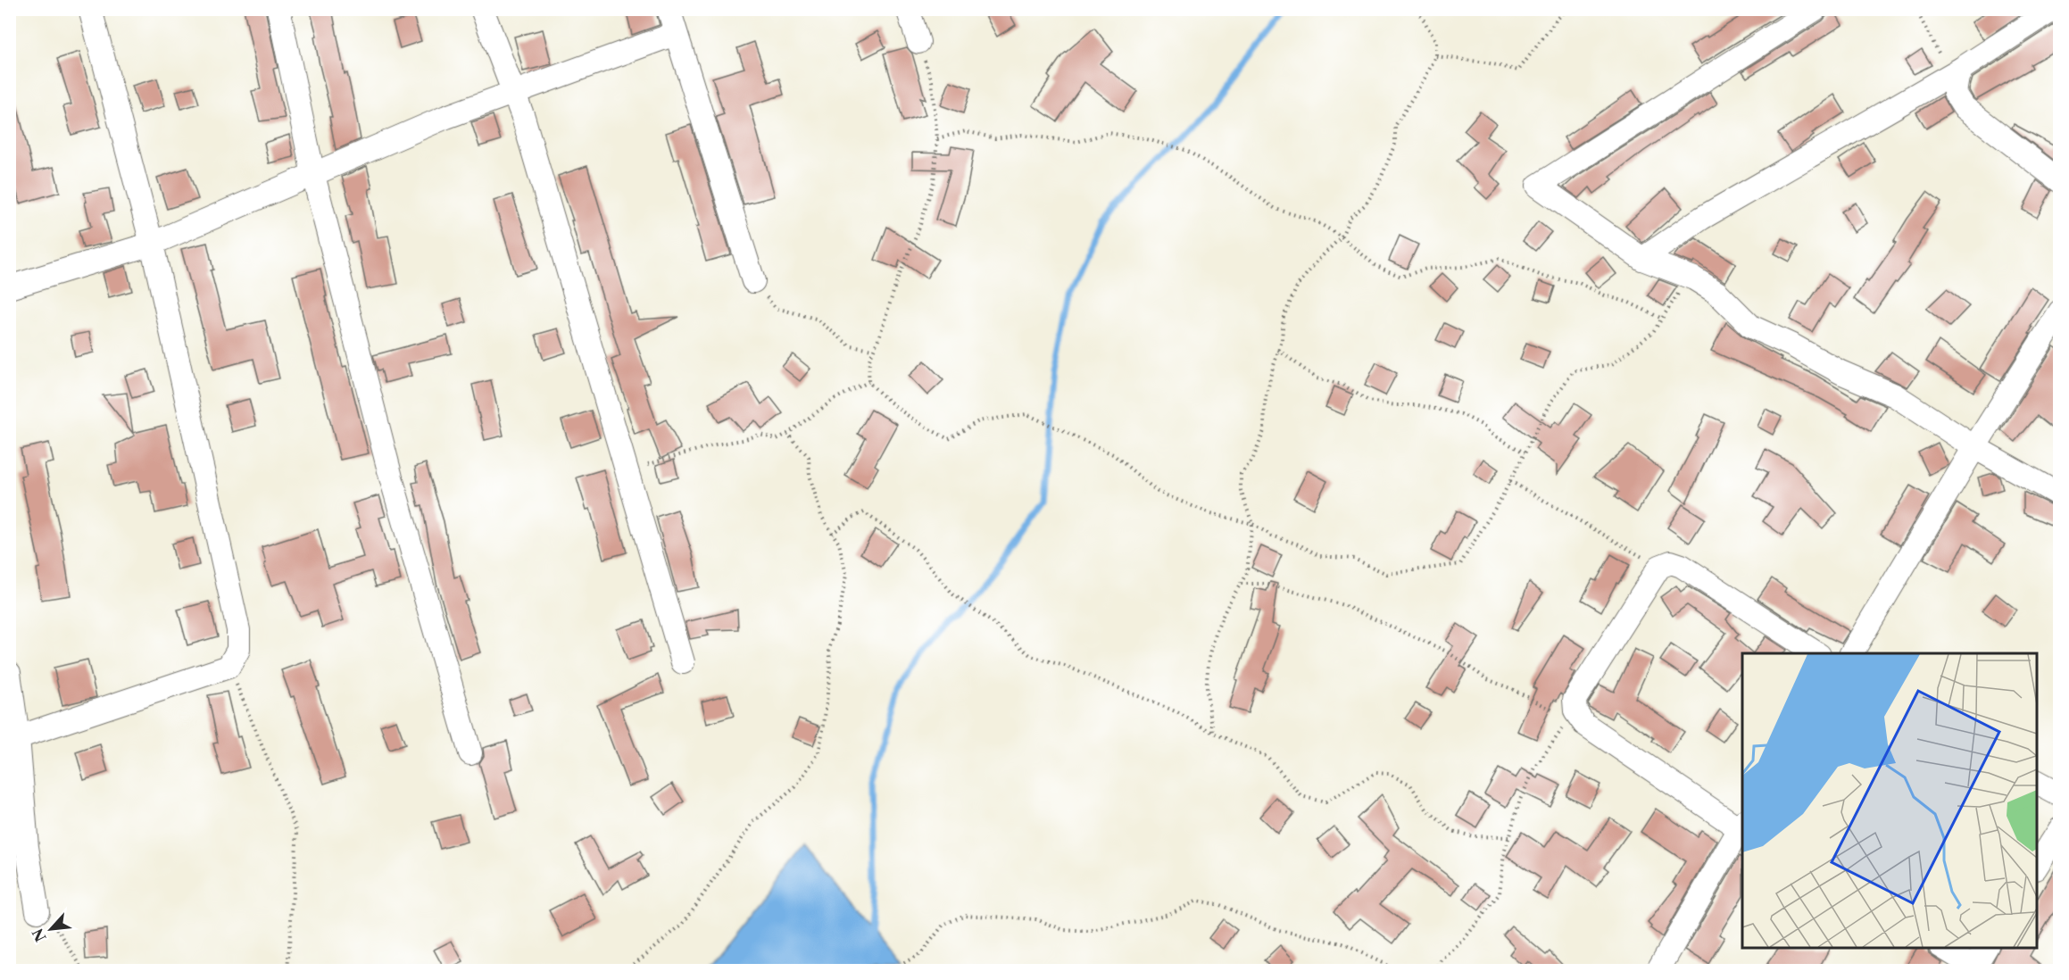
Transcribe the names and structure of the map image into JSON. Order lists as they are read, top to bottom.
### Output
{
  "north": "bottom left"
}
